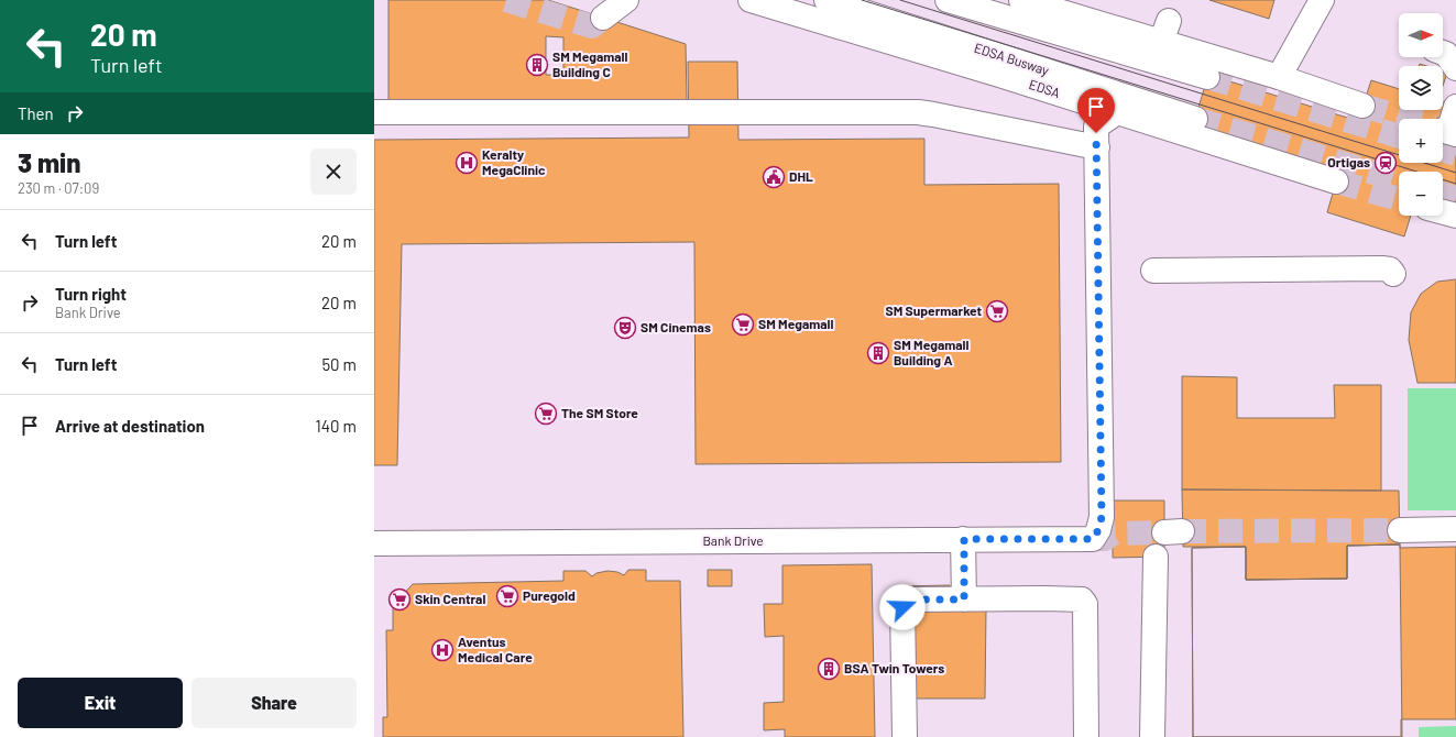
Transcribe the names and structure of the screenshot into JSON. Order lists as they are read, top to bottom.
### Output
{
  "streets": {
    "main road": ["EDSA Busway", "EDSA", "Bank Drive"]
  },
  "places": {
    "building": ["SM Megamall Building C", "SM Megamall Building A", "BSA Twin Towers"],
    "hospital": ["Keralty MegaClinic", "Aventus Medical Care"],
    "station": ["Ortigas"],
    "public building": ["DHL"],
    "supermarket": [
      "SM Supermarket",
      "SM Megamall",
      "The SM Store",
      "Puregold",
      "Skin Central"
    ],
    "theatre": ["SM Cinemas"]
  },
  "north": "right",
  "page": {
    "turn": ["20 m", "Turn left"],
    "map_buttons": ["+", "−"],
    "then": "Then",
    "heading": ["3 min", "230 m · 07:09"],
    "list": [
      {
        "name": "Turn left",
        "value": "20 m"
      },
      {
        "name": "Turn right",
        "note": "Bank Drive",
        "value": "20 m"
      },
      {
        "name": "Turn left",
        "value": "50 m"
      },
      {
        "name": "Arrive at destination",
        "value": "140 m"
      }
    ],
    "buttons": ["Exit", "Share"]
  }
}
